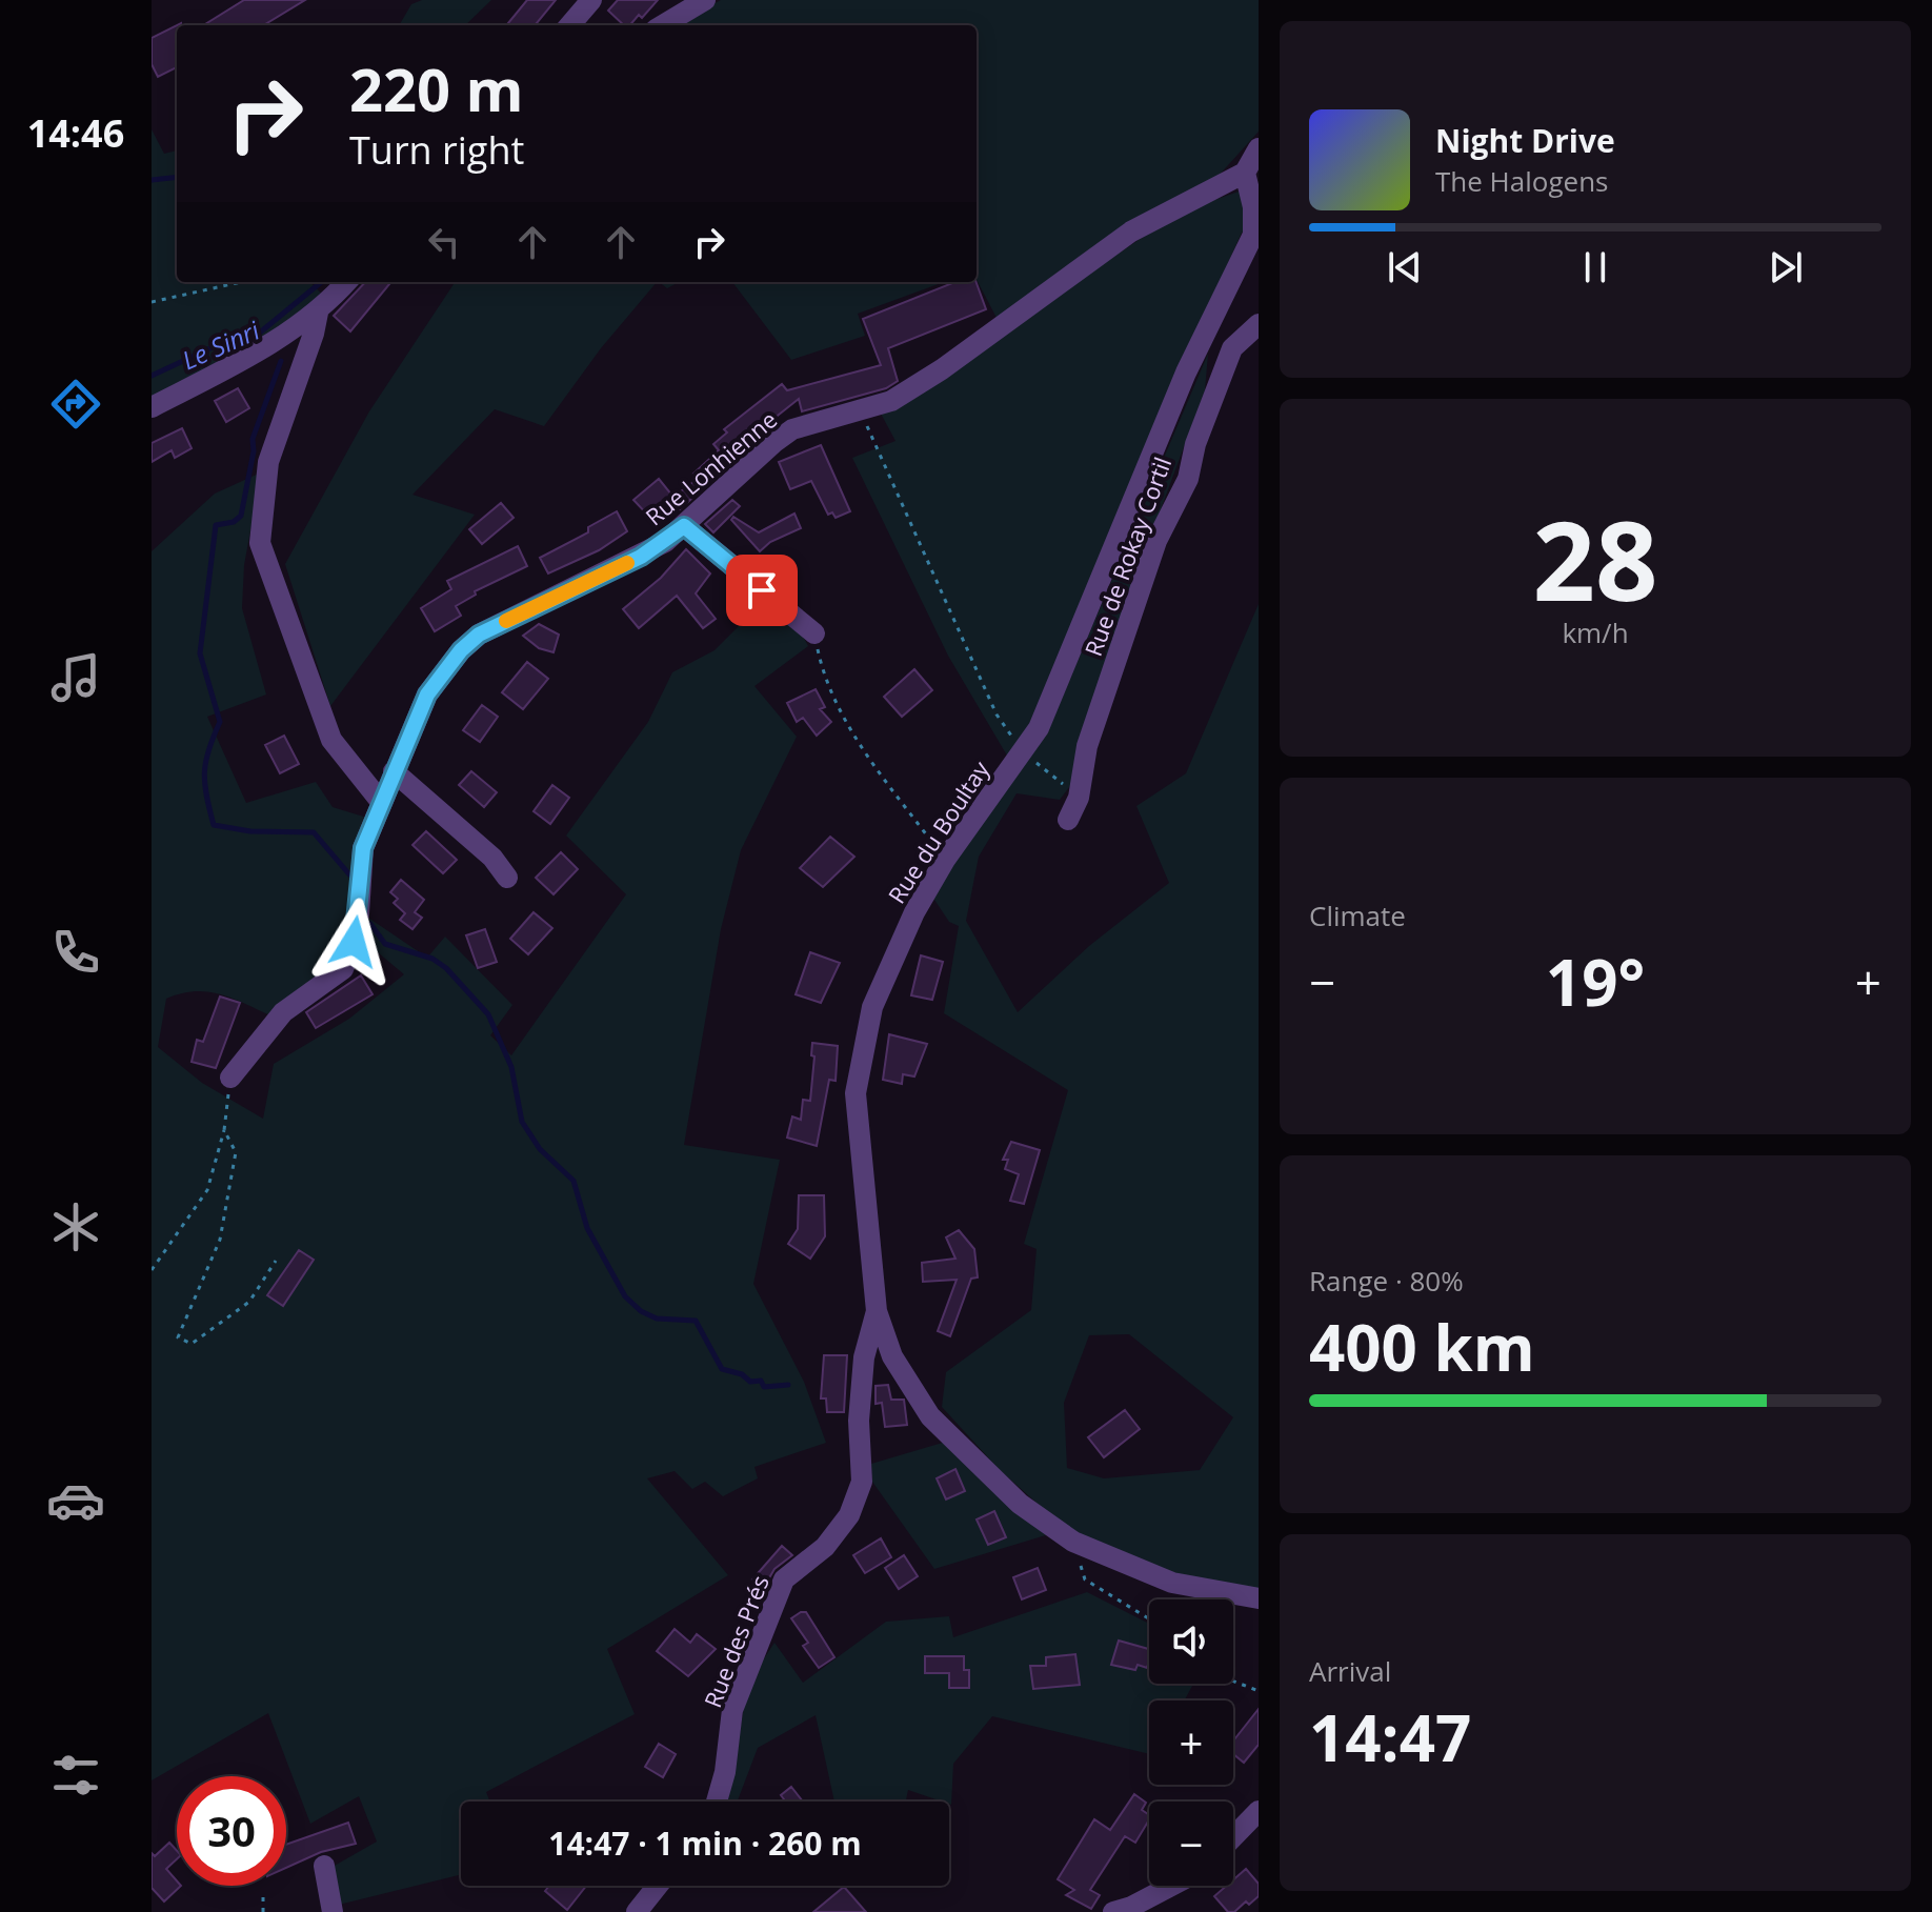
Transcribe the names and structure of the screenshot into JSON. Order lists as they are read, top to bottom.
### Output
{
  "streets": {
    "street": [
      "Rue Lonhienne",
      "Rue de Rokay Cortil",
      "Rue du Boultay",
      "Rue des Prés"
    ]
  },
  "crossings": [
    ["Rue Lonhienne", "Rue du Boultay"],
    ["Rue du Boultay", "Rue des Prés"]
  ],
  "water": ["Le Sinri"],
  "page": {
    "tabs": "14:46",
    "turn": ["220 m", "Turn right"],
    "song": ["Night Drive", "The Halogens"],
    "tile": [
      ["28", "km/h"],
      "Climate",
      ["Range · 80%", "400 km"],
      ["Arrival", "14:47"]
    ],
    "heat": ["−", "19°", "+"],
    "map_buttons": ["+", "−"],
    "limit": "30",
    "trip": "14:47 · 1 min · 260 m"
  }
}
